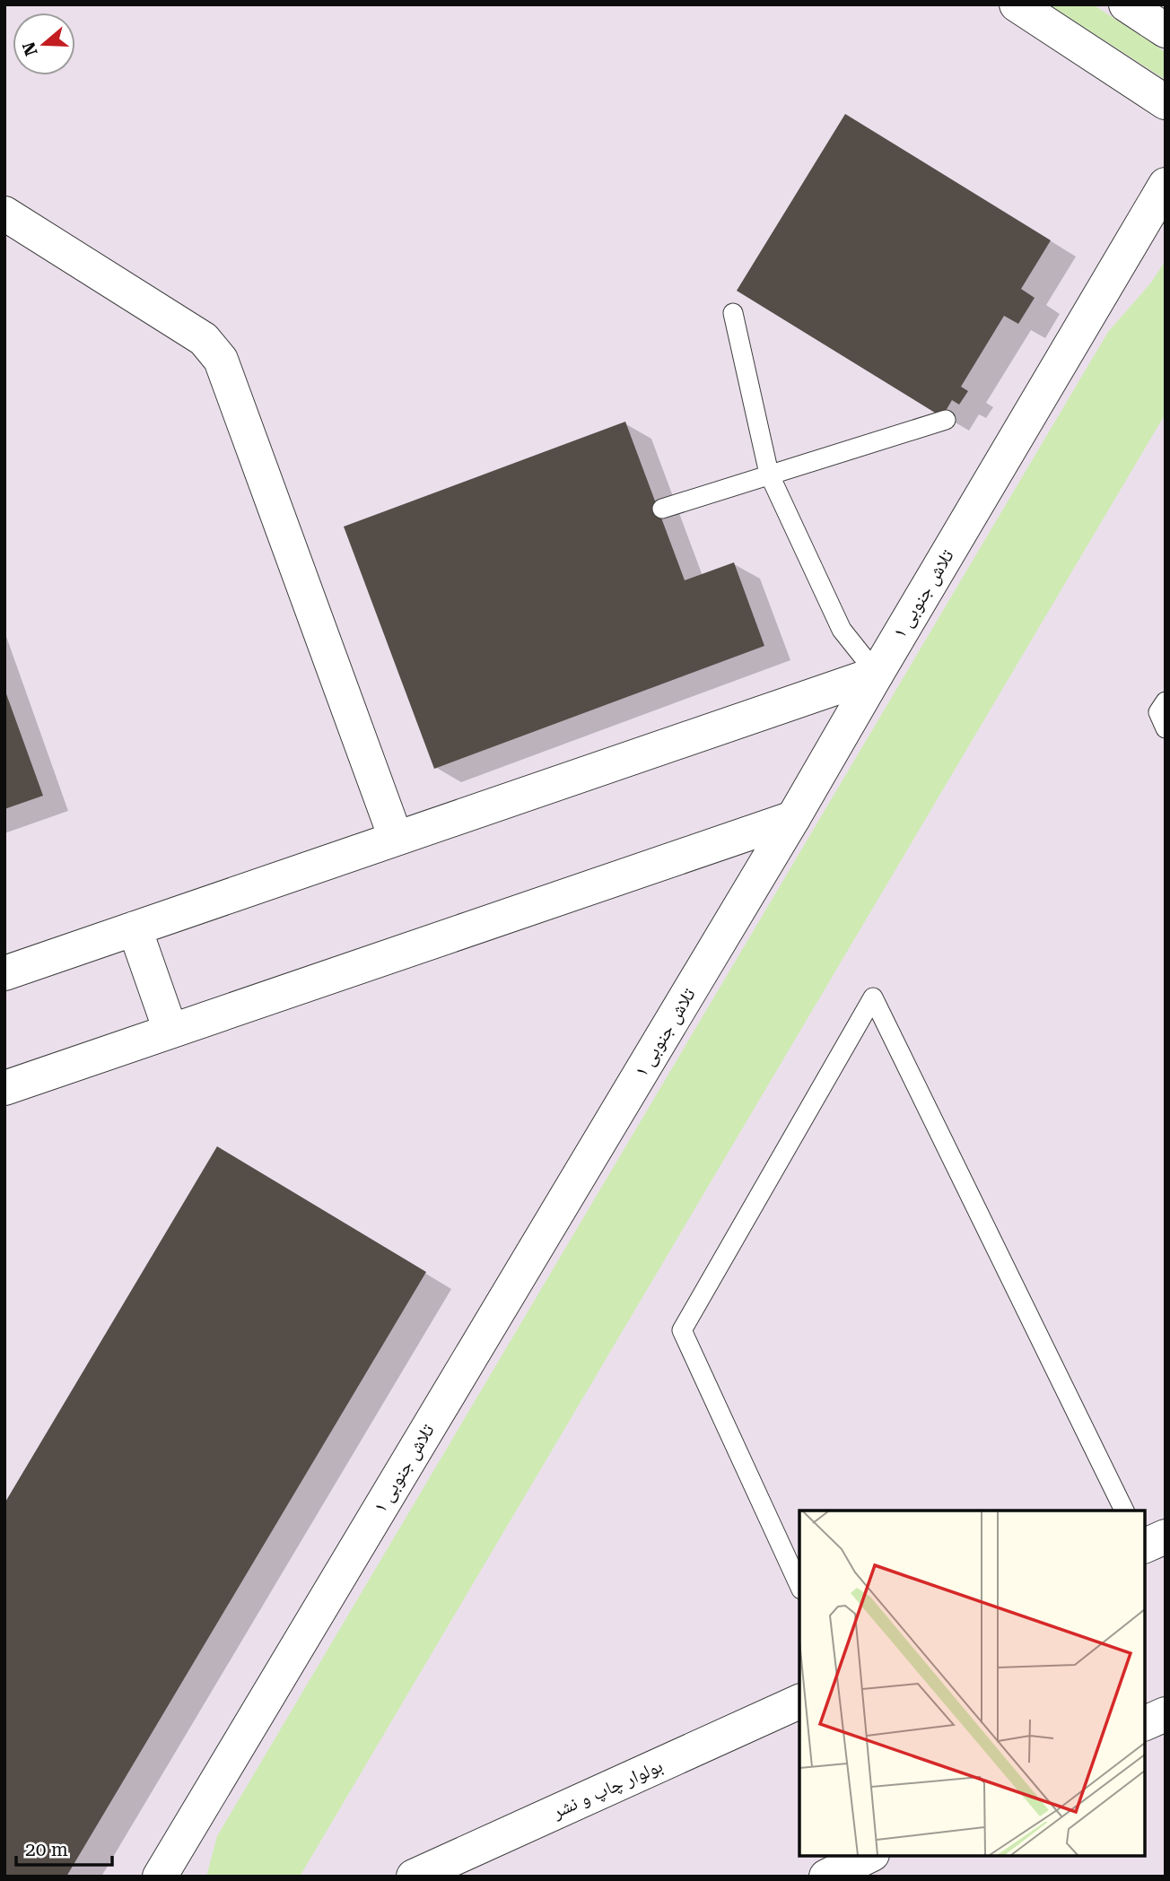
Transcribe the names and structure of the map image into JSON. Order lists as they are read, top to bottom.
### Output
{
  "streets": {
    "street": ["تلاش جنوبی ۱", "بولوار چاپ و نشر"]
  },
  "scale_bar": "20 m",
  "north": "left"
}
